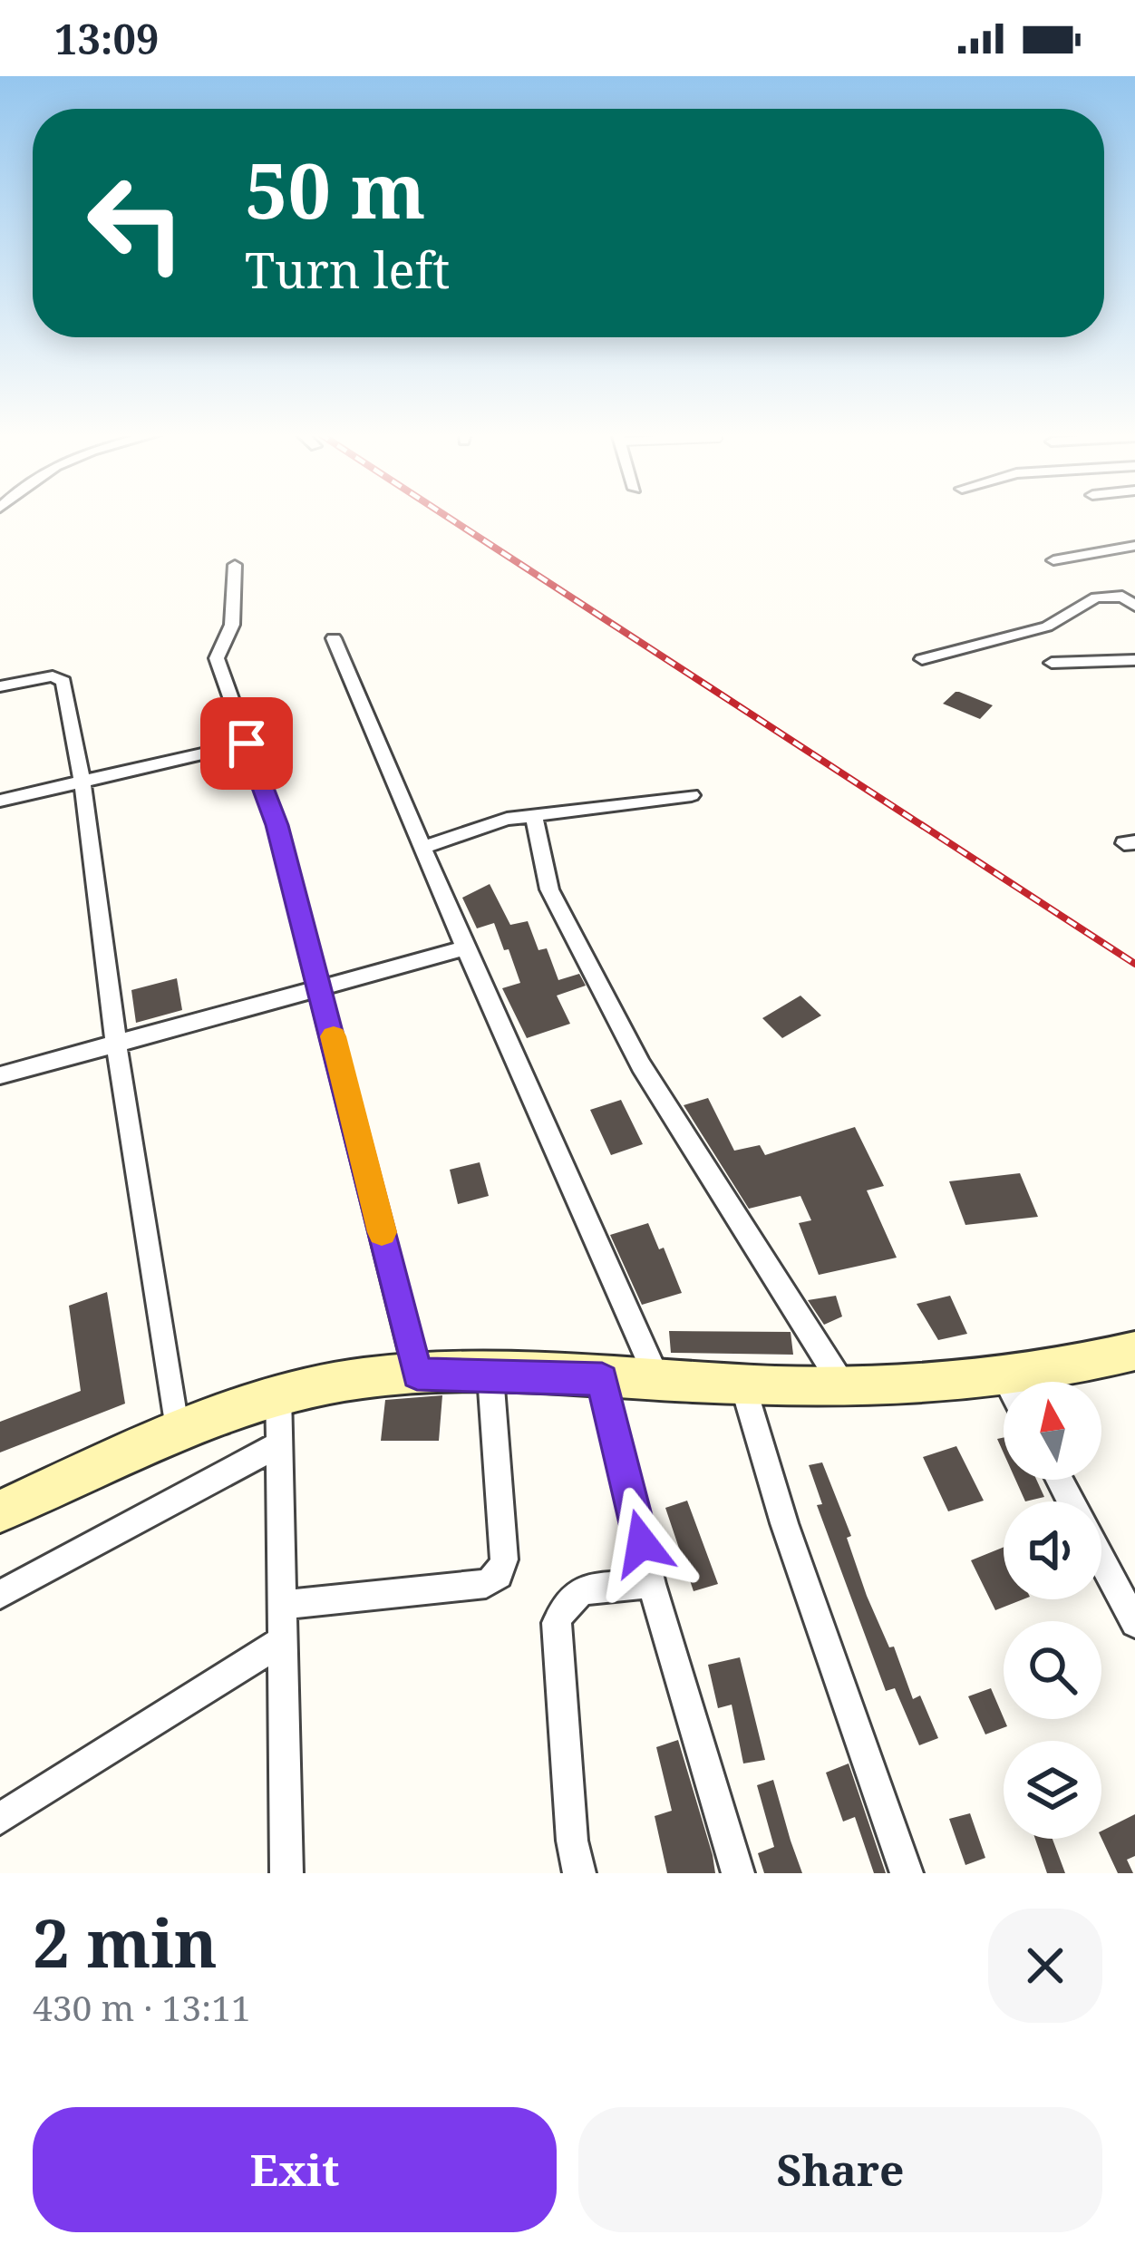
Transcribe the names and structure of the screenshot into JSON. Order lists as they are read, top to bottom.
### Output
{
  "north": "top",
  "page": {
    "status": "13:09",
    "turn": ["50 m", "Turn left"],
    "heading": ["2 min", "430 m · 13:11"],
    "buttons": ["Exit", "Share"]
  }
}
